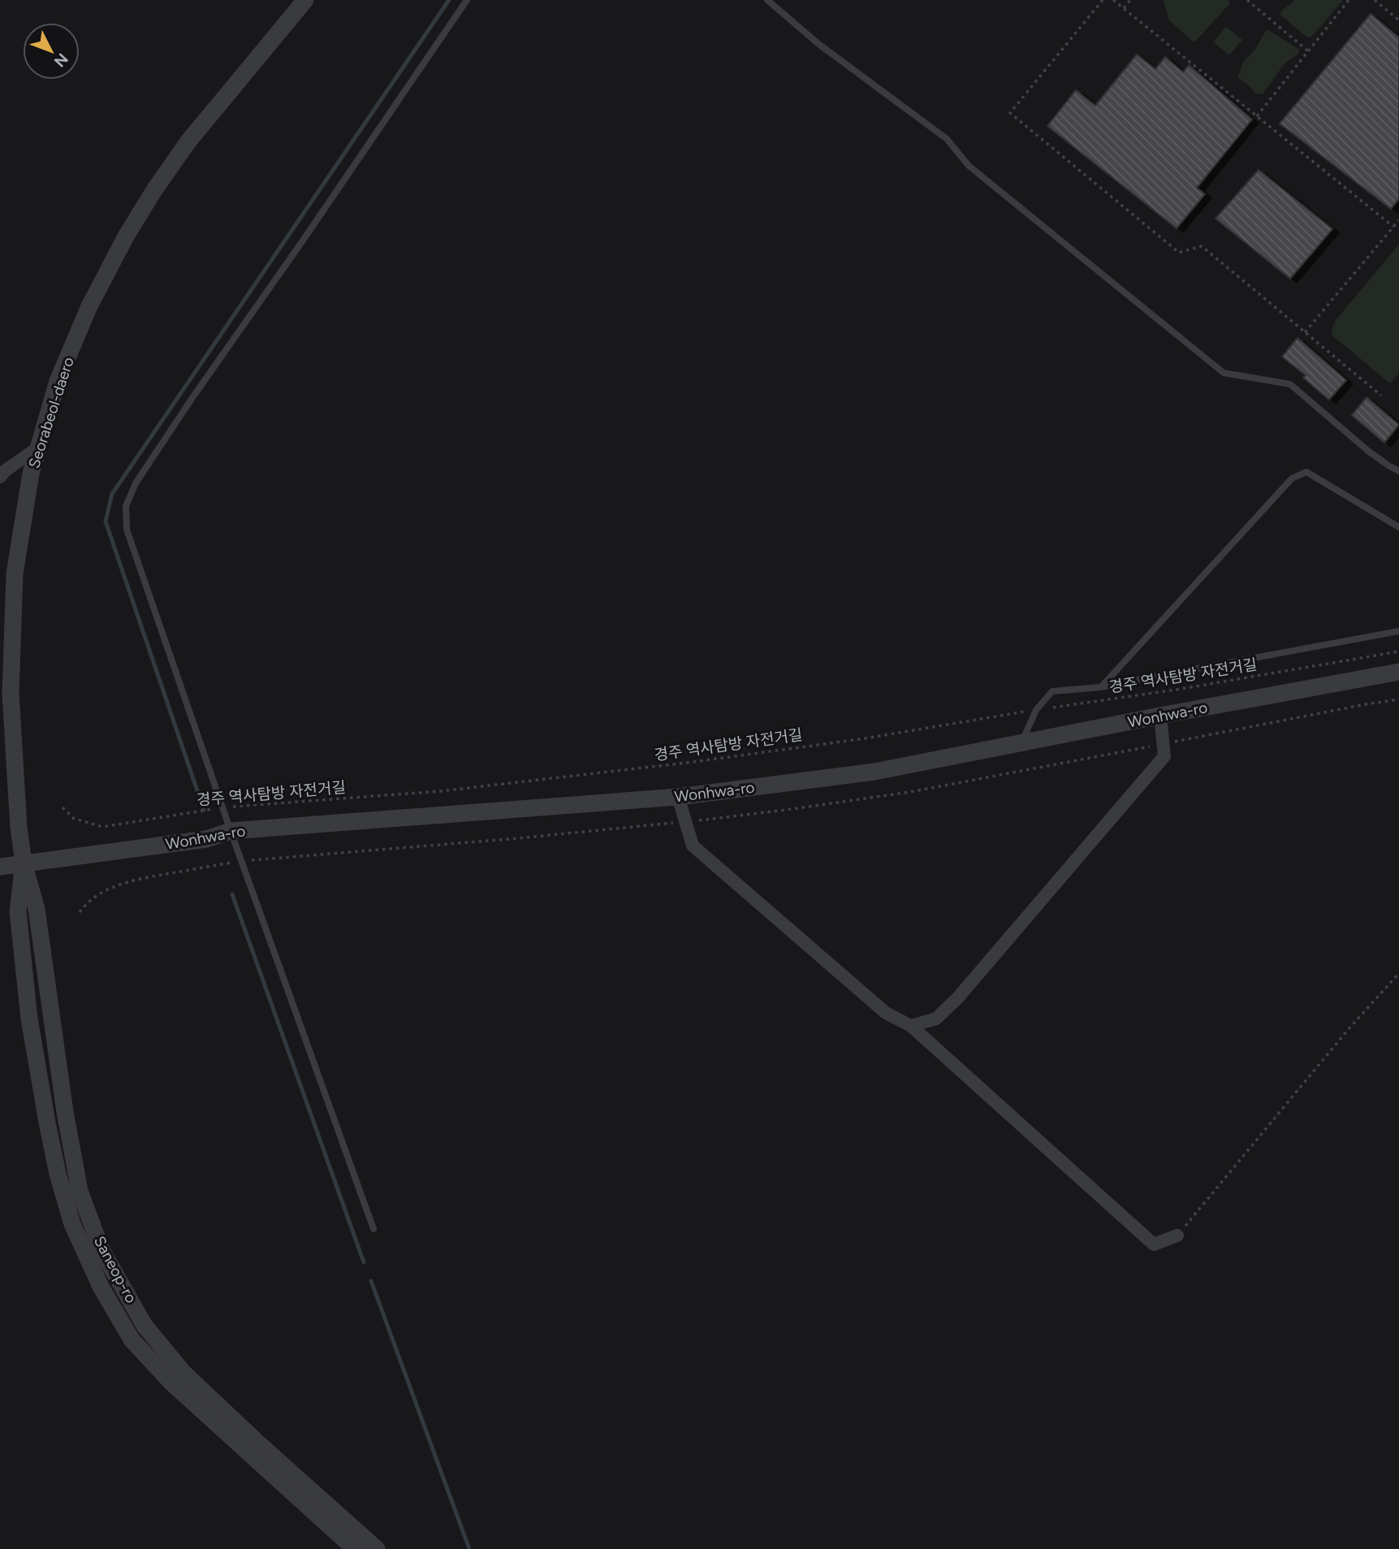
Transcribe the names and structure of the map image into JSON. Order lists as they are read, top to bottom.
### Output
{
  "streets": {
    "street": ["Seorabeol-daero", "Wonhwa-ro", "Saneop-ro"],
    "path": ["경주 역사탐방 자전거길"]
  },
  "crossings": [
    ["Seorabeol-daero", "Wonhwa-ro"],
    ["Seorabeol-daero", "Saneop-ro"],
    ["Wonhwa-ro", "Saneop-ro"]
  ],
  "north": "bottom right"
}
